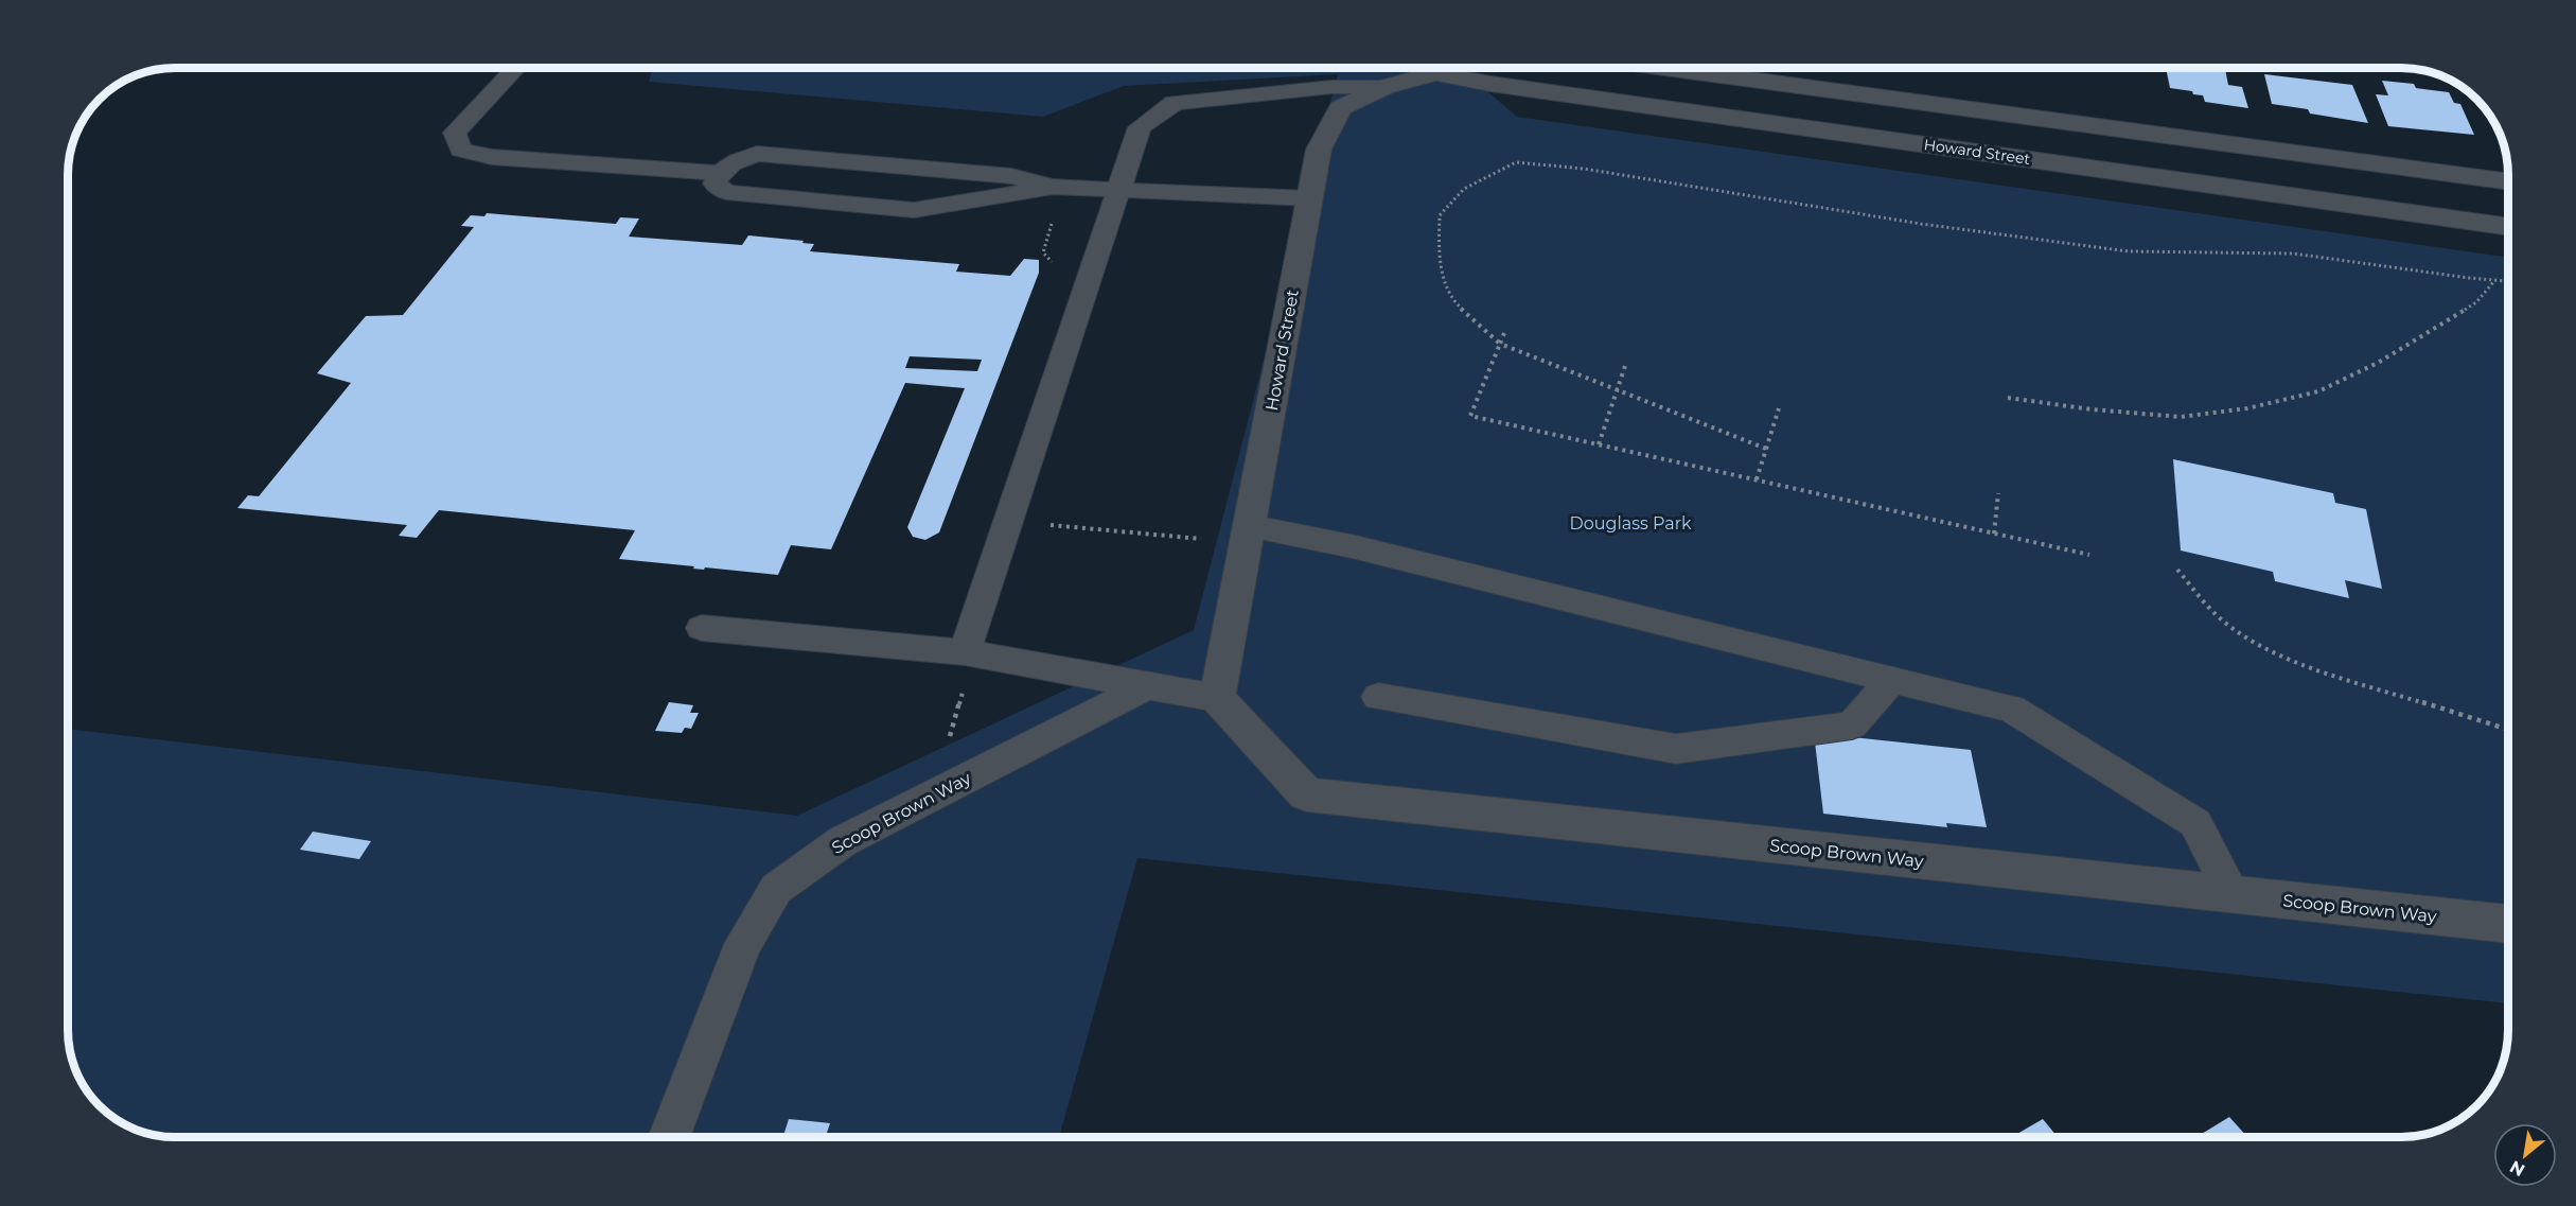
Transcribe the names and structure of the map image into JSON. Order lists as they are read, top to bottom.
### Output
{
  "streets": {
    "street": ["Howard Street", "Scoop Brown Way"]
  },
  "crossings": [
    ["Howard Street", "Scoop Brown Way"]
  ],
  "parks": ["Douglass Park"],
  "north": "bottom left"
}
